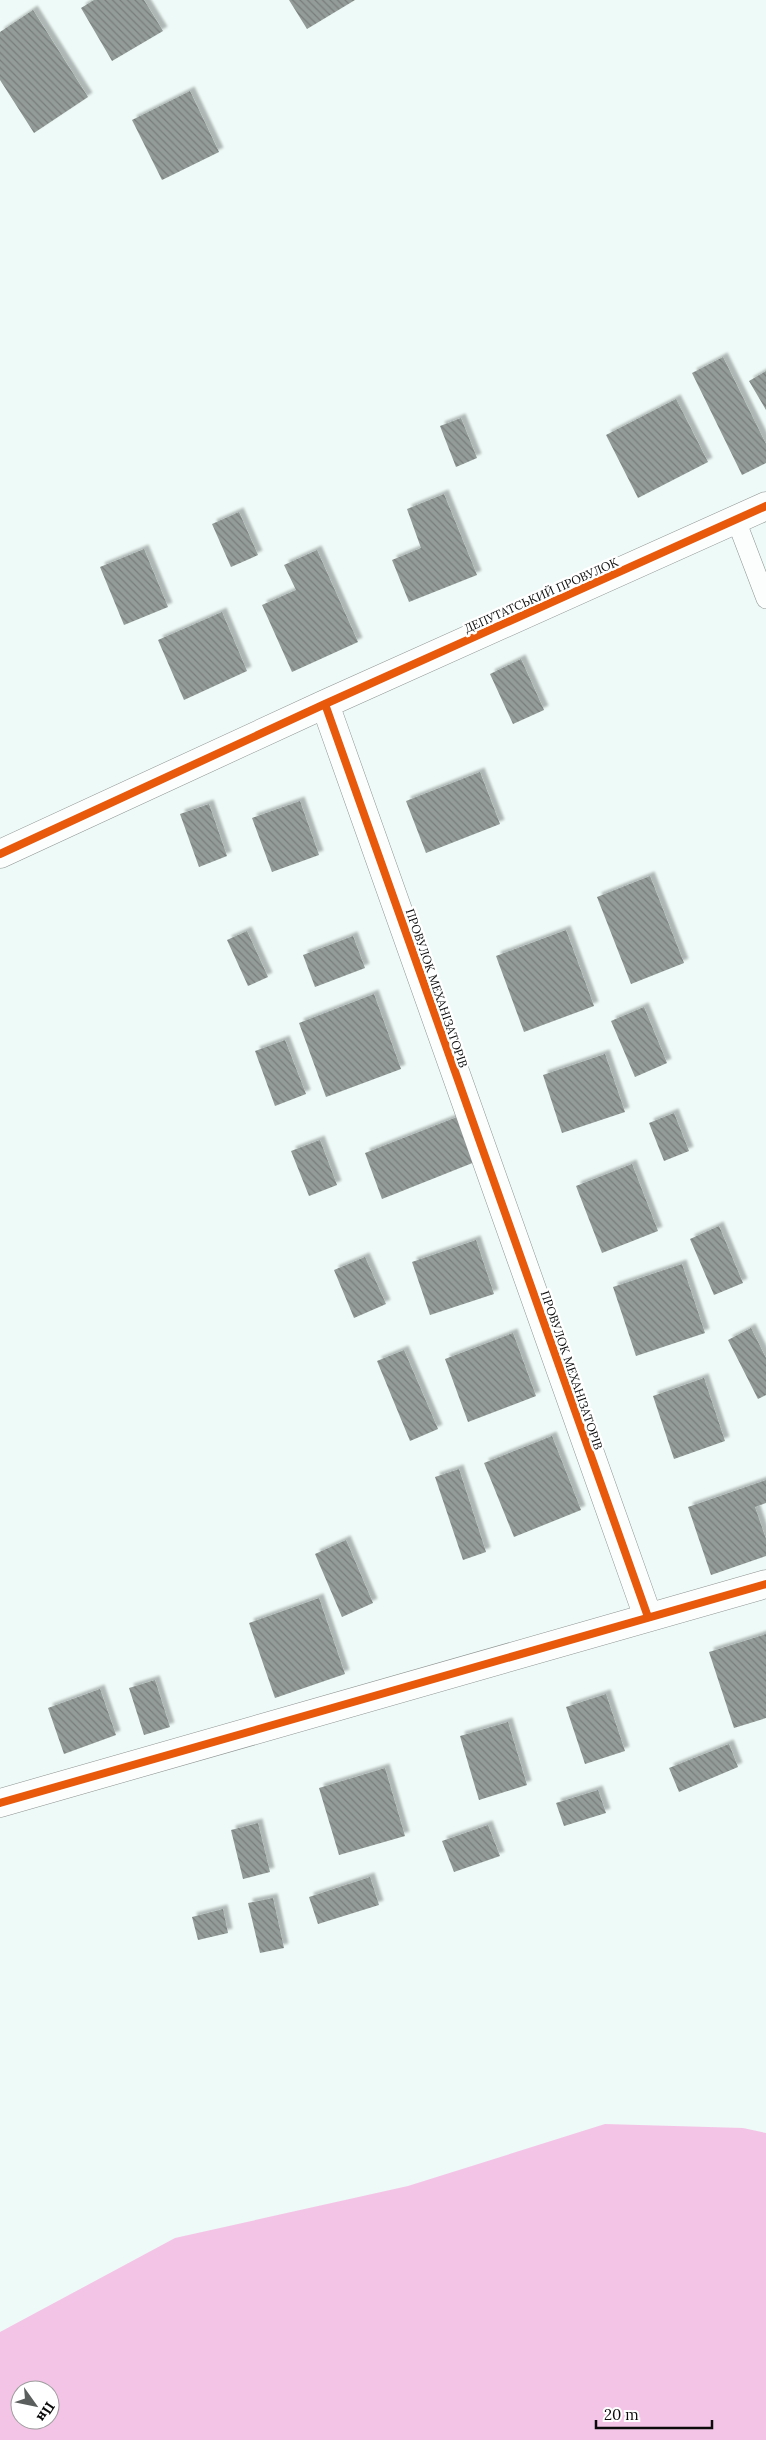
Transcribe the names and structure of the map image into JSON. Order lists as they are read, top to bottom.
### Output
{
  "streets": {
    "street": ["ДЕПУТАТСЬКИЙ ПРОВУЛОК", "ПРОВУЛОК МЕХАНІЗАТОРІВ"]
  },
  "crossings": [
    ["ДЕПУТАТСЬКИЙ ПРОВУЛОК", "ПРОВУЛОК МЕХАНІЗАТОРІВ"]
  ],
  "scale_bar": "20 m",
  "north": "bottom right"
}
